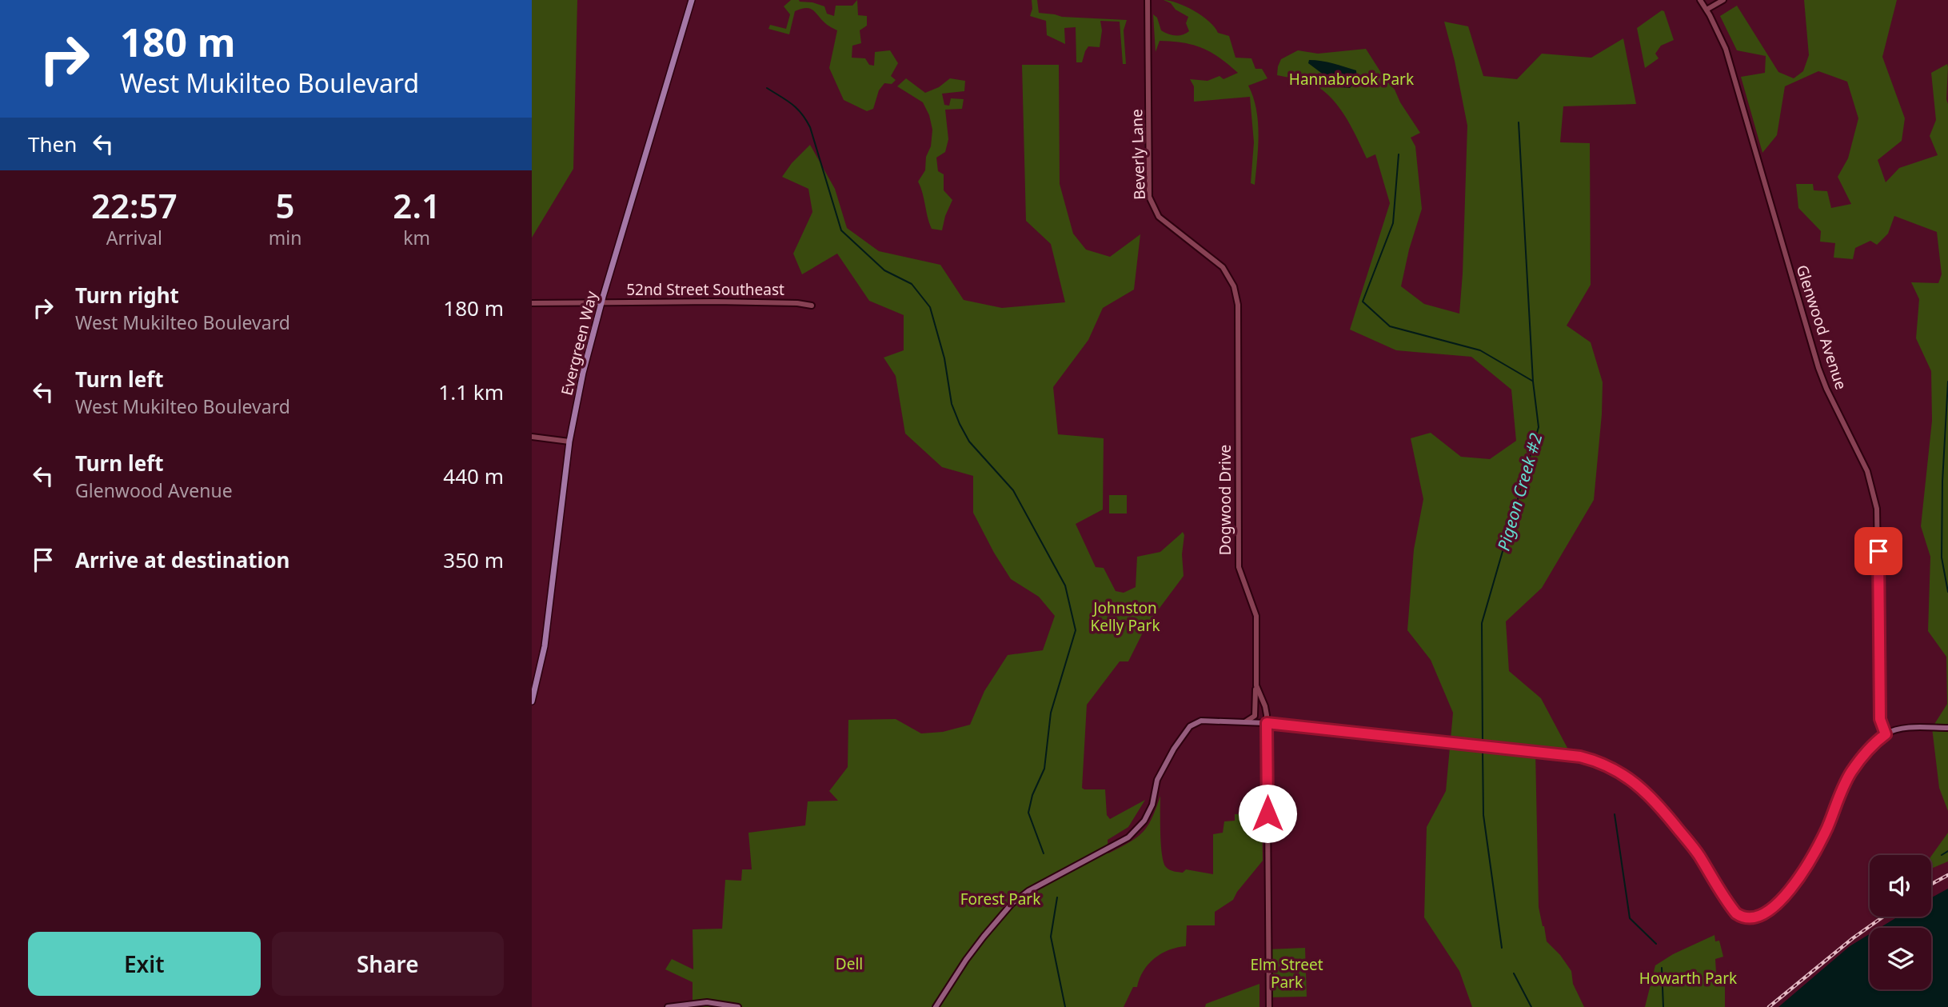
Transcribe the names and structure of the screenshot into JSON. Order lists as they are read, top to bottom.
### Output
{
  "streets": {
    "main road": ["Evergreen Way"],
    "street": [
      "Beverly Lane",
      "52nd Street Southeast",
      "Glenwood Avenue",
      "Dogwood Drive"
    ]
  },
  "crossings": [
    ["Beverly Lane", "Dogwood Drive"],
    ["52nd Street Southeast", "Evergreen Way"]
  ],
  "water": ["Pigeon Creek #2"],
  "parks": [
    "Hannabrook Park",
    "Johnston Kelly Park",
    "Forest Park",
    "Dell",
    "Elm Street Park",
    "Howarth Park"
  ],
  "page": {
    "turn": ["180 m", "West Mukilteo Boulevard"],
    "then": "Then",
    "eta": [
      "22:57",
      "Arrival",
      "5",
      "min",
      "2.1",
      "km"
    ],
    "list": [
      {
        "name": "Turn right",
        "note": "West Mukilteo Boulevard",
        "value": "180 m"
      },
      {
        "name": "Turn left",
        "note": "West Mukilteo Boulevard",
        "value": "1.1 km"
      },
      {
        "name": "Turn left",
        "note": "Glenwood Avenue",
        "value": "440 m"
      },
      {
        "name": "Arrive at destination",
        "value": "350 m"
      }
    ],
    "buttons": ["Exit", "Share"]
  }
}
